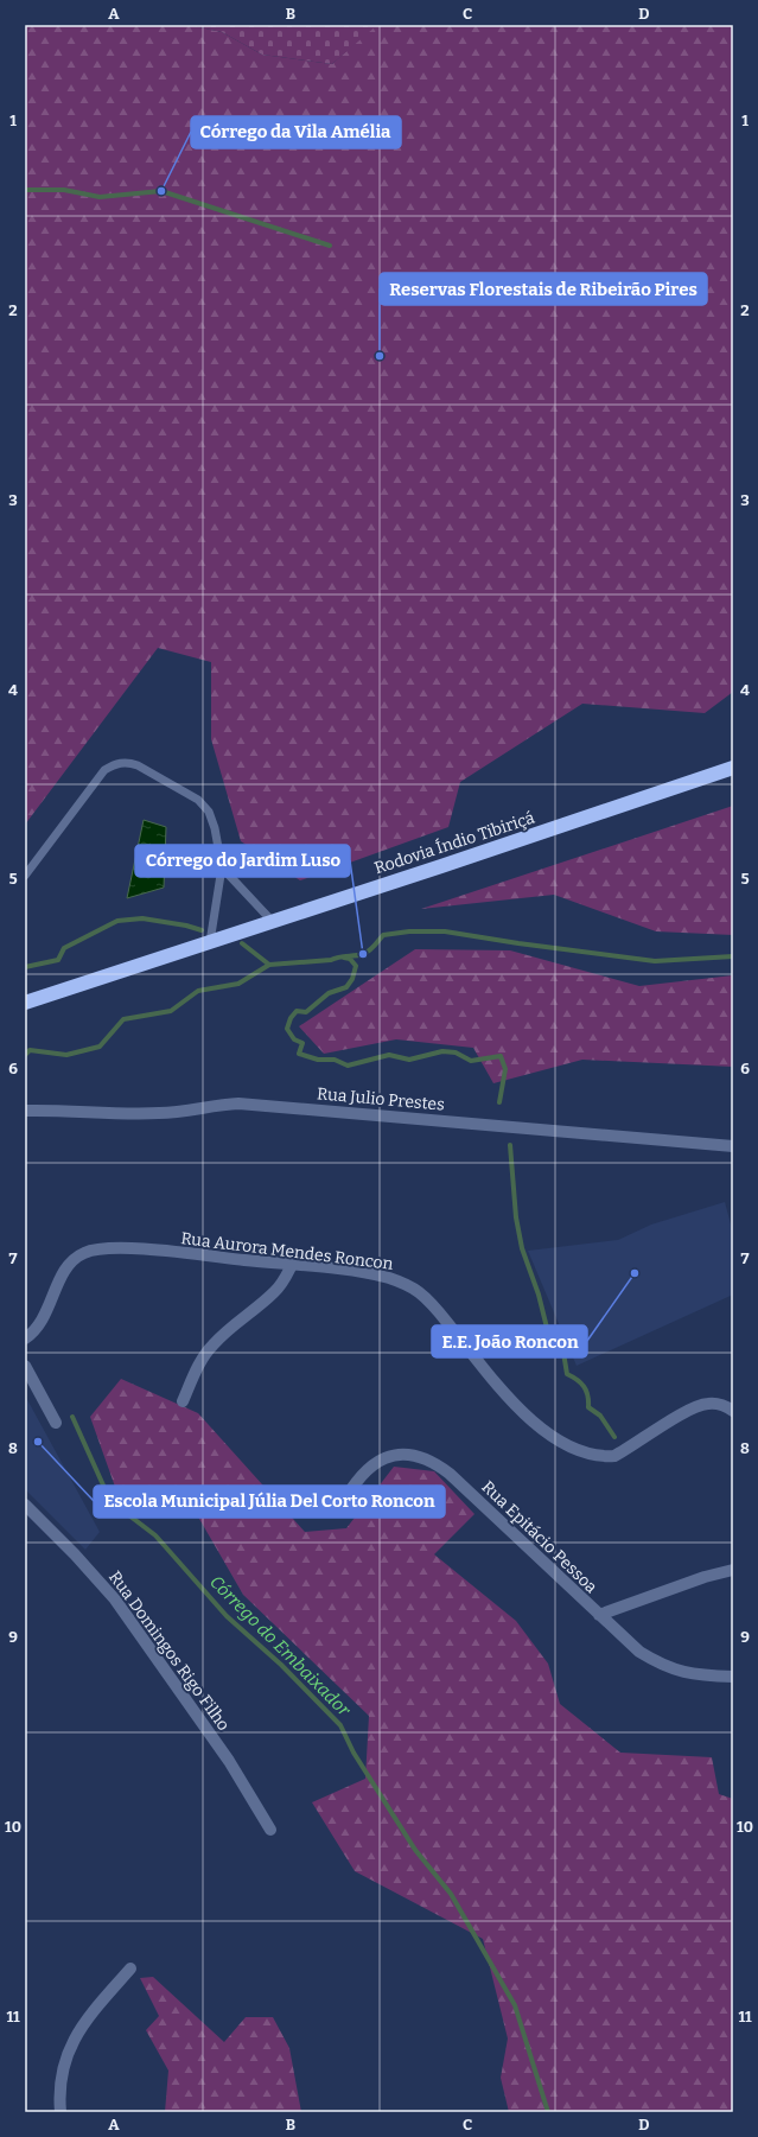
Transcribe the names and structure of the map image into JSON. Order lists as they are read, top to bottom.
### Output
{
  "streets": {
    "highway": ["Rodovia Índio Tibiriçá"],
    "street": [
      "Rua Julio Prestes",
      "Rua Aurora Mendes Roncon",
      "Rua Epitácio Pessoa",
      "Rua Domingos Rigo Filho"
    ]
  },
  "water": ["Córrego do Embaixador"],
  "places": [
    "Córrego da Vila Amélia",
    "Reservas Florestais de Ribeirão Pires",
    "Córrego do Jardim Luso",
    "E.E. João Roncon",
    "Escola Municipal Júlia Del Corto Roncon"
  ],
  "grid": {
    "columns": [
      "A",
      "B",
      "C",
      "D"
    ],
    "rows": [
      "1",
      "2",
      "3",
      "4",
      "5",
      "6",
      "7",
      "8",
      "9",
      "10",
      "11"
    ]
  }
}
